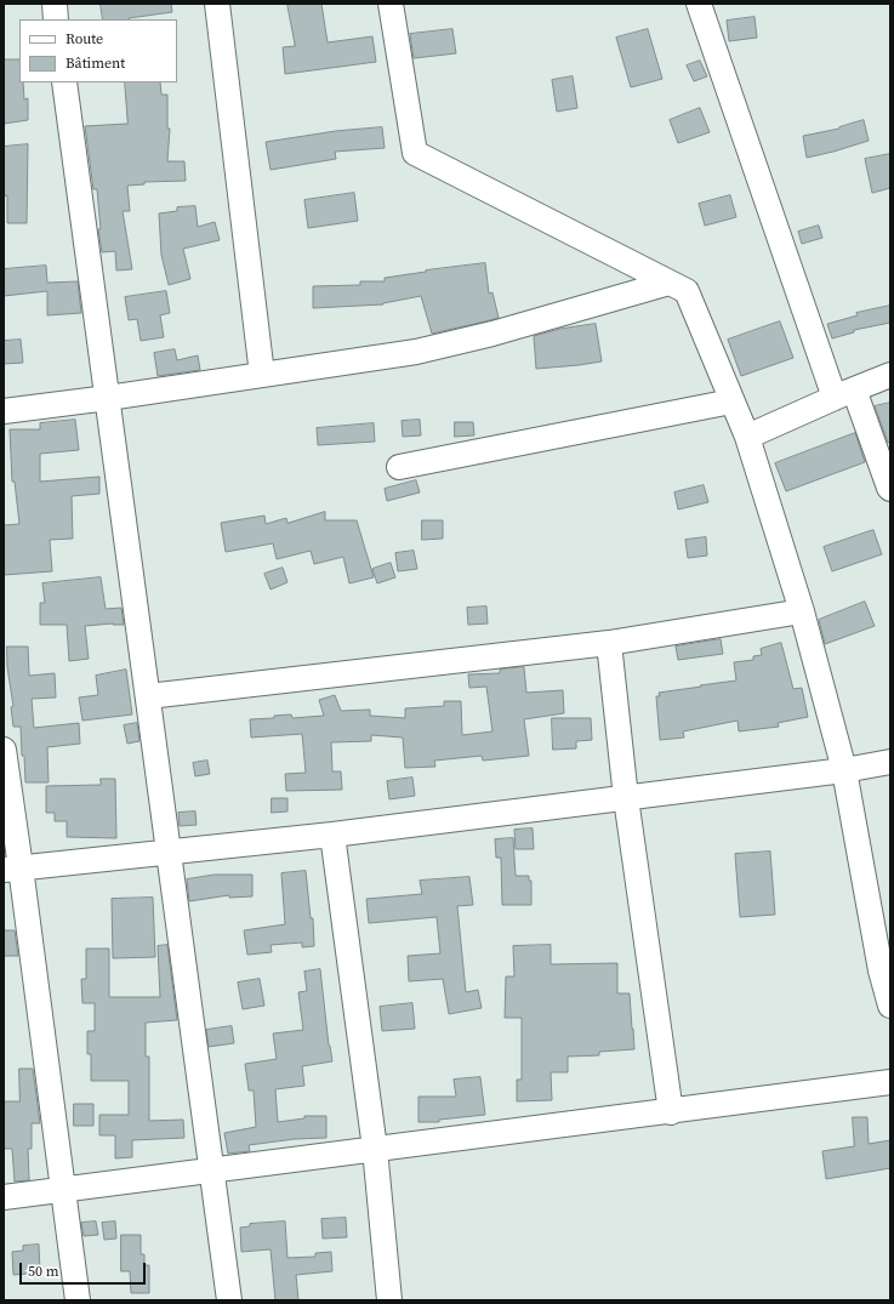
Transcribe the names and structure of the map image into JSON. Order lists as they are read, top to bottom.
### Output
{
  "legend": ["Route", "Bâtiment"],
  "scale_bar": "50 m"
}
